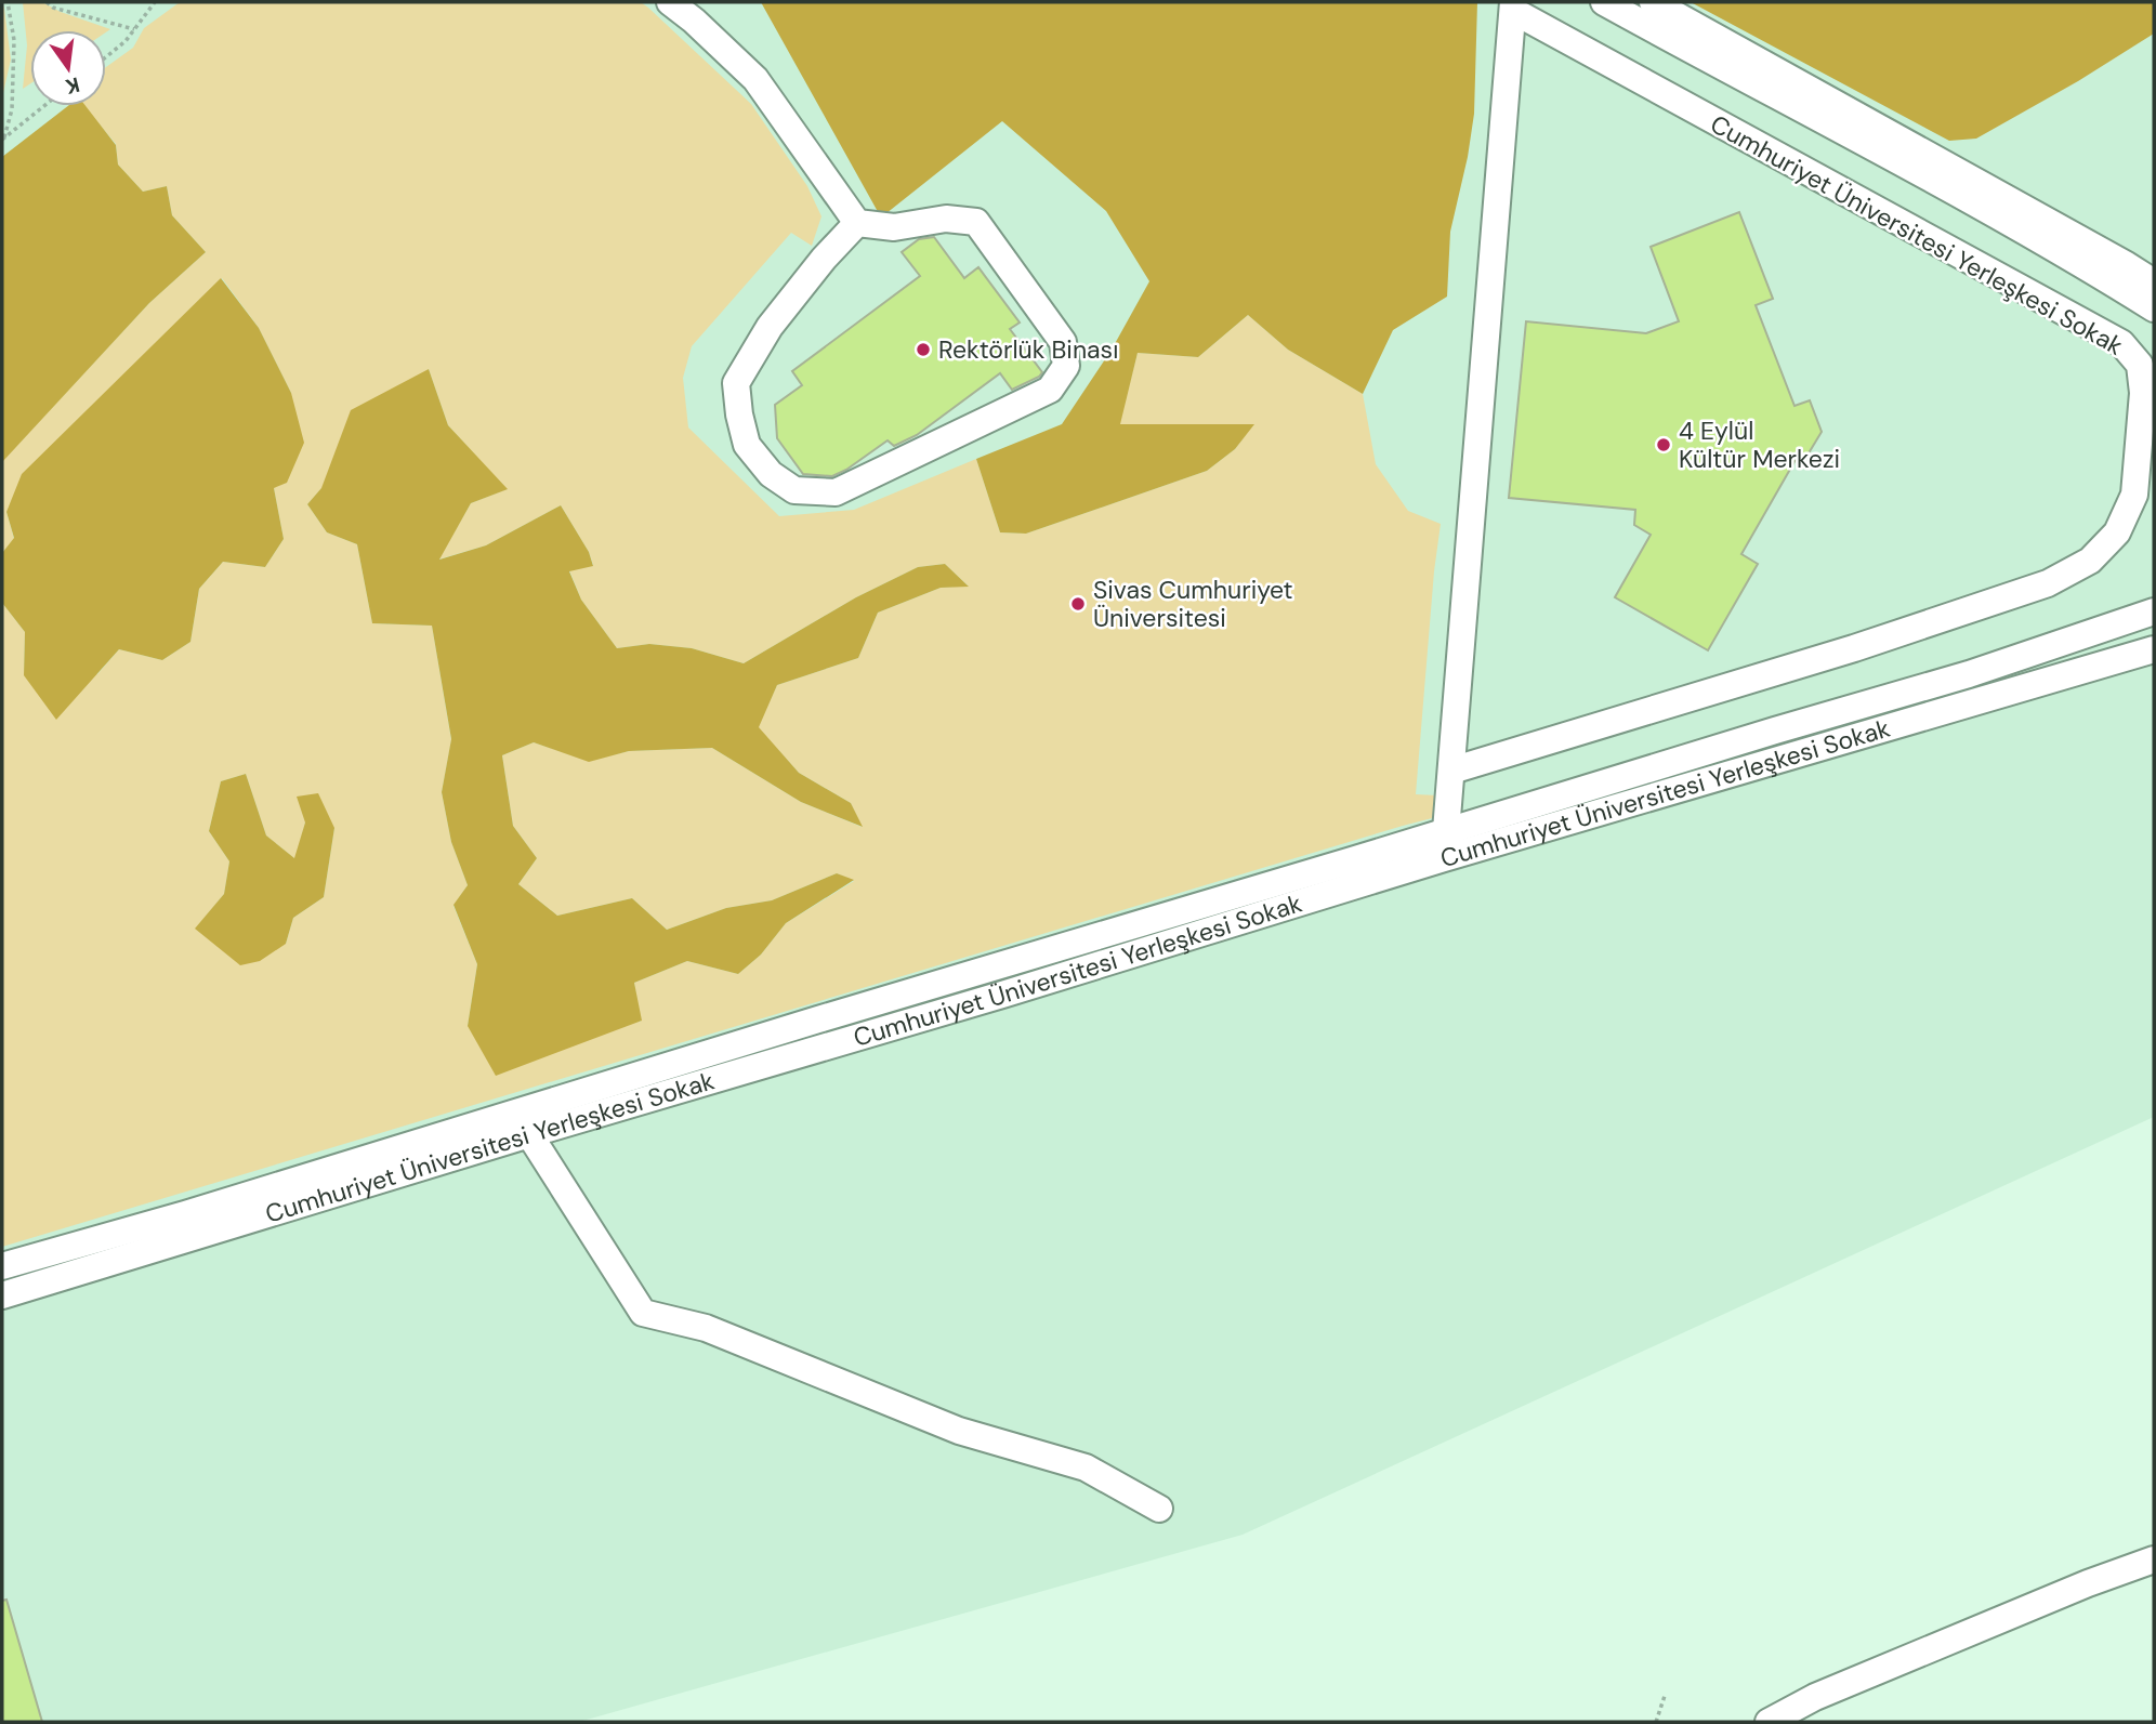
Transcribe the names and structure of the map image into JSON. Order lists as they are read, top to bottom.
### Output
{
  "streets": {
    "street": ["Cumhuriyet Üniversitesi Yerleşkesi Sokak"]
  },
  "places": ["Rektörlük Binası", "4 Eylül Kültür Merkezi", "Sivas Cumhuriyet Üniversitesi"],
  "north": "bottom"
}
